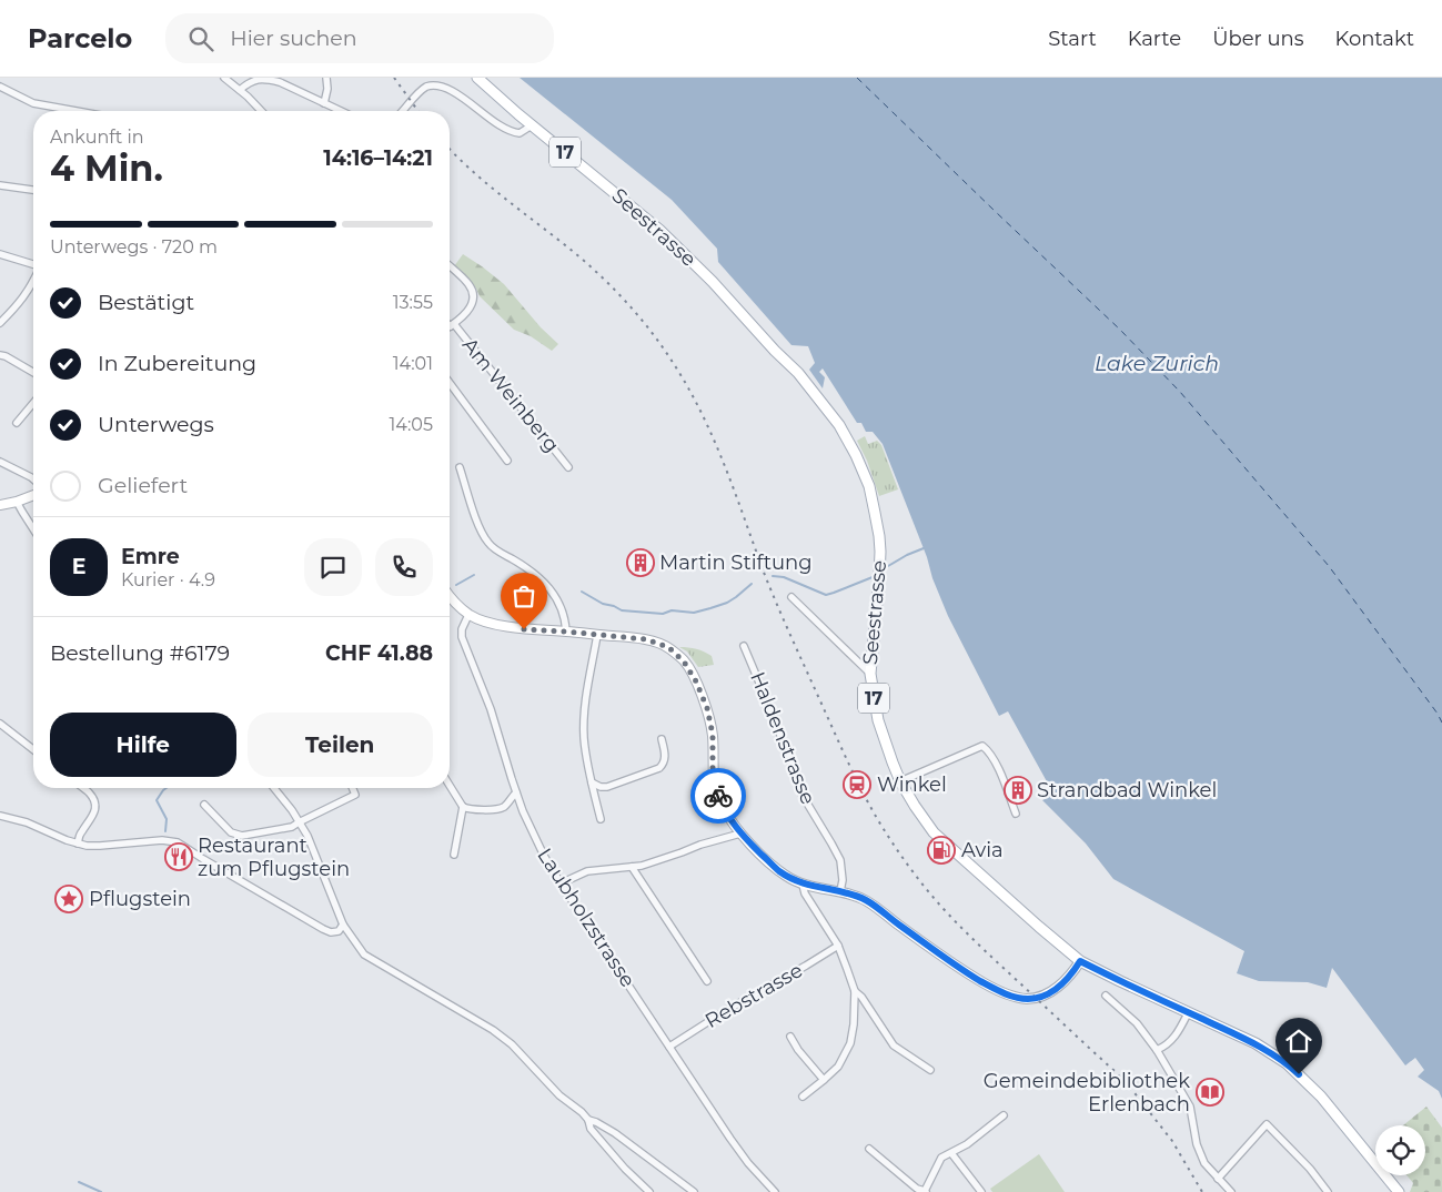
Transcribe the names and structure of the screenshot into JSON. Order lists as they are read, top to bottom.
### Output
{
  "streets": {
    "main road": ["17", "Seestrasse"],
    "street": [
      "Am Weinberg",
      "Haldenstrasse",
      "Laubholzstrasse",
      "Rebstrasse"
    ]
  },
  "crossings": [
    ["Laubholzstrasse", "Rebstrasse"]
  ],
  "water": ["Lake Zurich"],
  "places": {
    "building": ["Martin Stiftung", "Strandbad Winkel"],
    "station": ["Winkel"],
    "fuel station": ["Avia"],
    "restaurant": ["Restaurant zum Pflugstein"],
    "place": ["Pflugstein"],
    "library": ["Gemeindebibliothek Erlenbach"]
  },
  "page": {
    "header": "Parcelo",
    "search": "Hier suchen",
    "nav": [
      "Start",
      "Karte",
      "Über uns",
      "Kontakt"
    ],
    "heading": ["4 Min.", "Ankunft in", "14:16–14:21"],
    "panel": [
      "Emre",
      "Kurier · 4.9",
      "Bestellung #6179",
      "CHF 41.88"
    ],
    "bar": "Unterwegs · 720 m",
    "list": [
      ["Bestätigt", "13:55"],
      ["In Zubereitung", "14:01"],
      ["Unterwegs", "14:05"],
      "Geliefert"
    ],
    "round": "E",
    "buttons": ["Hilfe", "Teilen"]
  }
}
